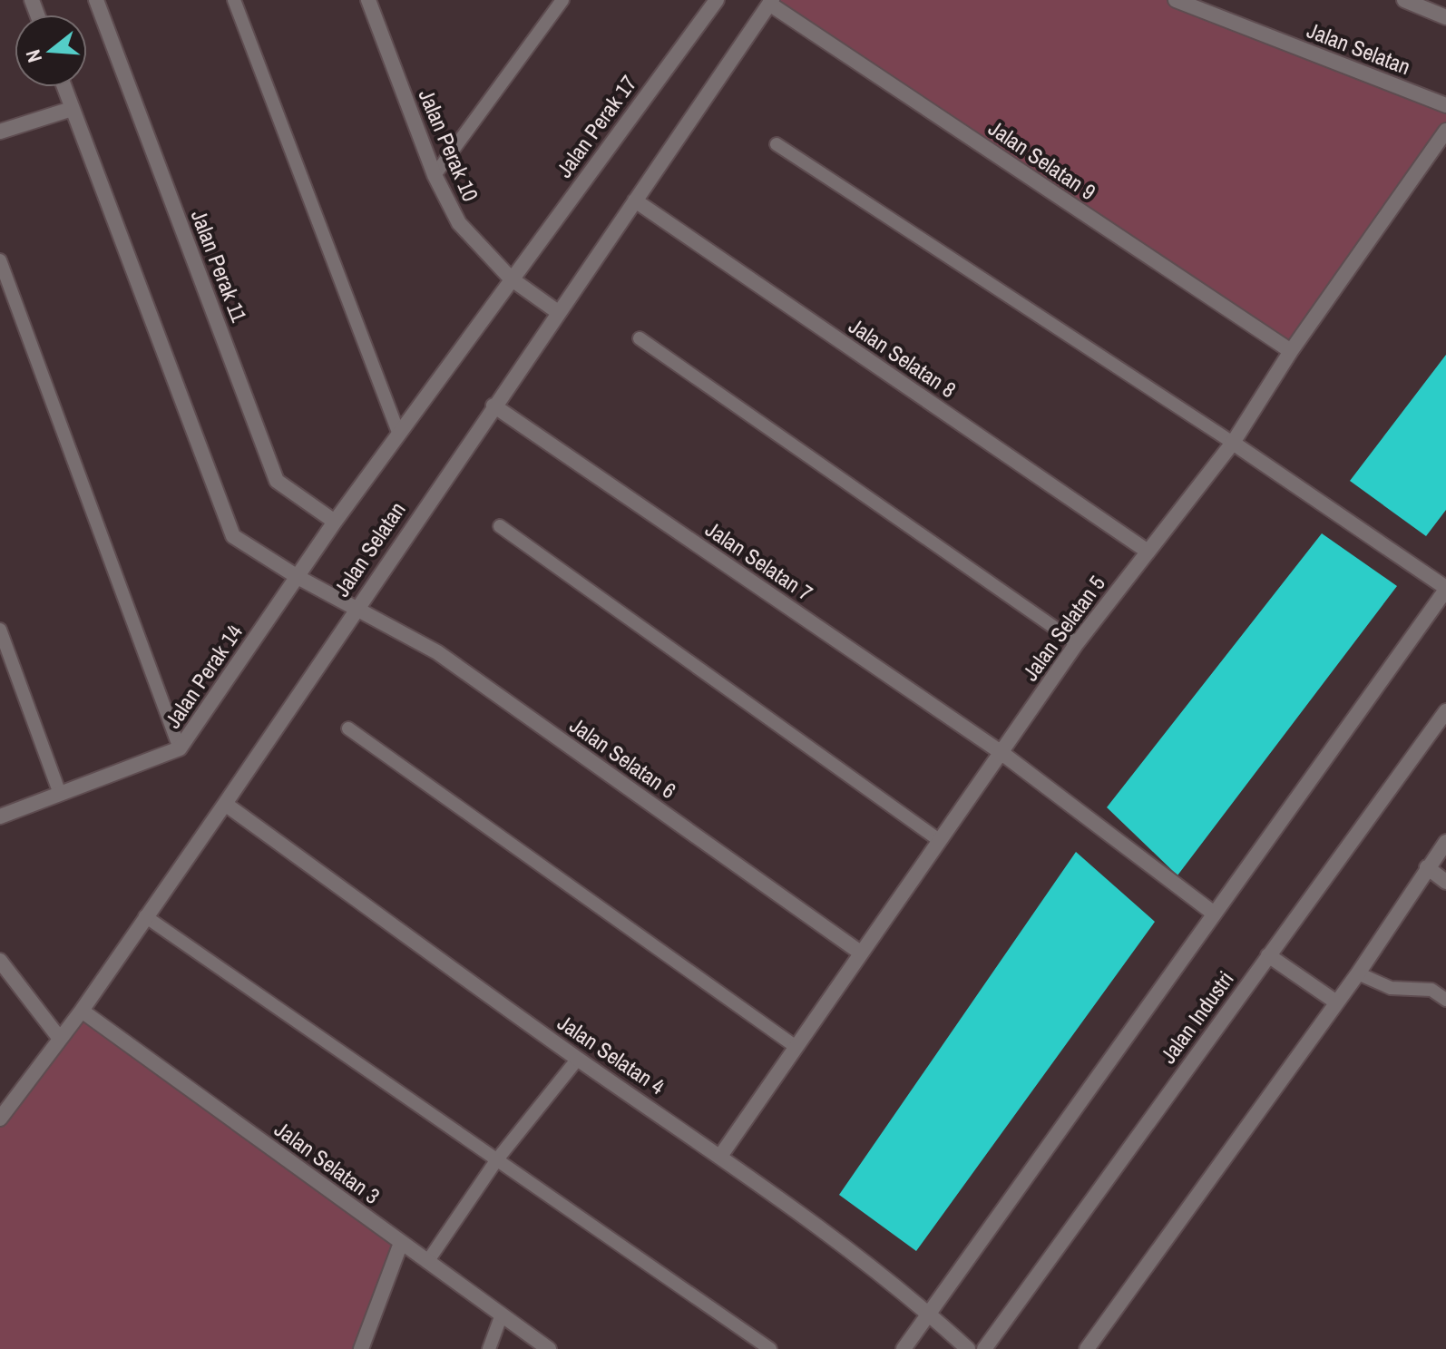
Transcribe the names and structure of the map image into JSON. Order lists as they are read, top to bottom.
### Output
{
  "streets": {
    "street": [
      "Jalan Selatan",
      "Jalan Perak 17",
      "Jalan Perak 10",
      "Jalan Selatan 9",
      "Jalan Perak 11",
      "Jalan Selatan 8",
      "Jalan Selatan 7",
      "Jalan Selatan 5",
      "Jalan Perak 14",
      "Jalan Selatan 6",
      "Jalan Industri",
      "Jalan Selatan 4",
      "Jalan Selatan 3"
    ]
  },
  "crossings": [
    ["Jalan Selatan", "Jalan Perak 10"],
    ["Jalan Selatan", "Jalan Selatan 9"],
    ["Jalan Selatan", "Jalan Selatan 8"],
    ["Jalan Selatan", "Jalan Selatan 7"],
    ["Jalan Selatan", "Jalan Selatan 6"],
    ["Jalan Selatan", "Jalan Selatan 4"],
    ["Jalan Selatan", "Jalan Selatan 3"],
    ["Jalan Perak 17", "Jalan Perak 10"],
    ["Jalan Perak 17", "Jalan Perak 14"],
    ["Jalan Selatan 9", "Jalan Selatan 5"],
    ["Jalan Perak 11", "Jalan Perak 14"],
    ["Jalan Selatan 8", "Jalan Selatan 5"],
    ["Jalan Selatan 7", "Jalan Selatan 5"],
    ["Jalan Selatan 5", "Jalan Selatan 6"],
    ["Jalan Selatan 5", "Jalan Selatan 4"],
    ["Jalan Perak 14", "Jalan Selatan 6"]
  ],
  "north": "left"
}
